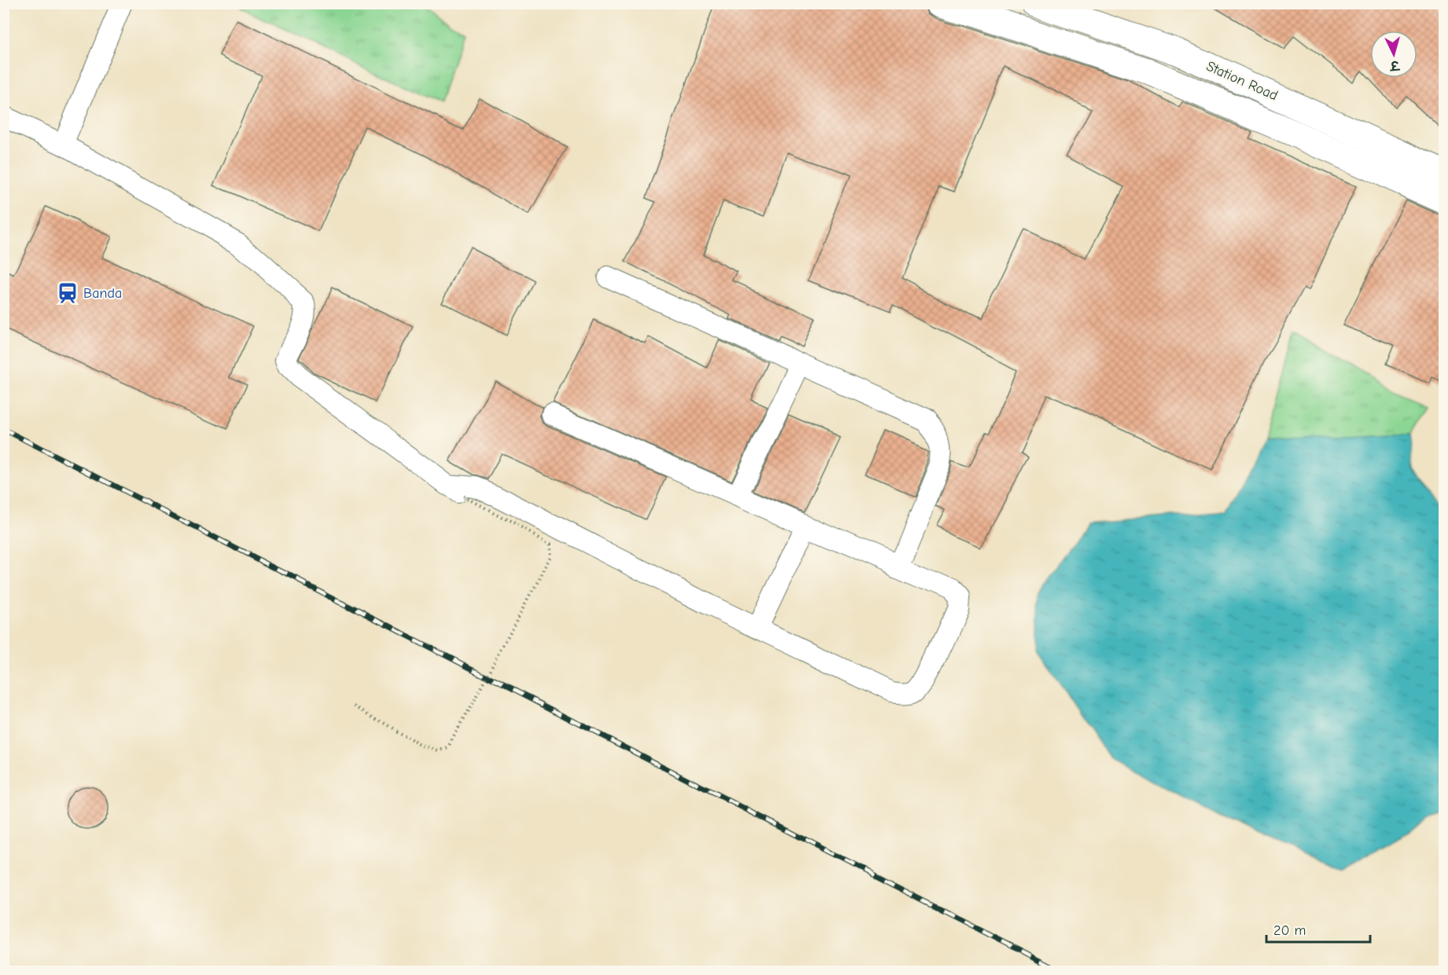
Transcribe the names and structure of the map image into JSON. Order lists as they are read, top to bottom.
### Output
{
  "streets": {
    "street": ["Station Road"]
  },
  "places": {
    "station": ["Banda"]
  },
  "scale_bar": "20 m",
  "north": "bottom"
}
